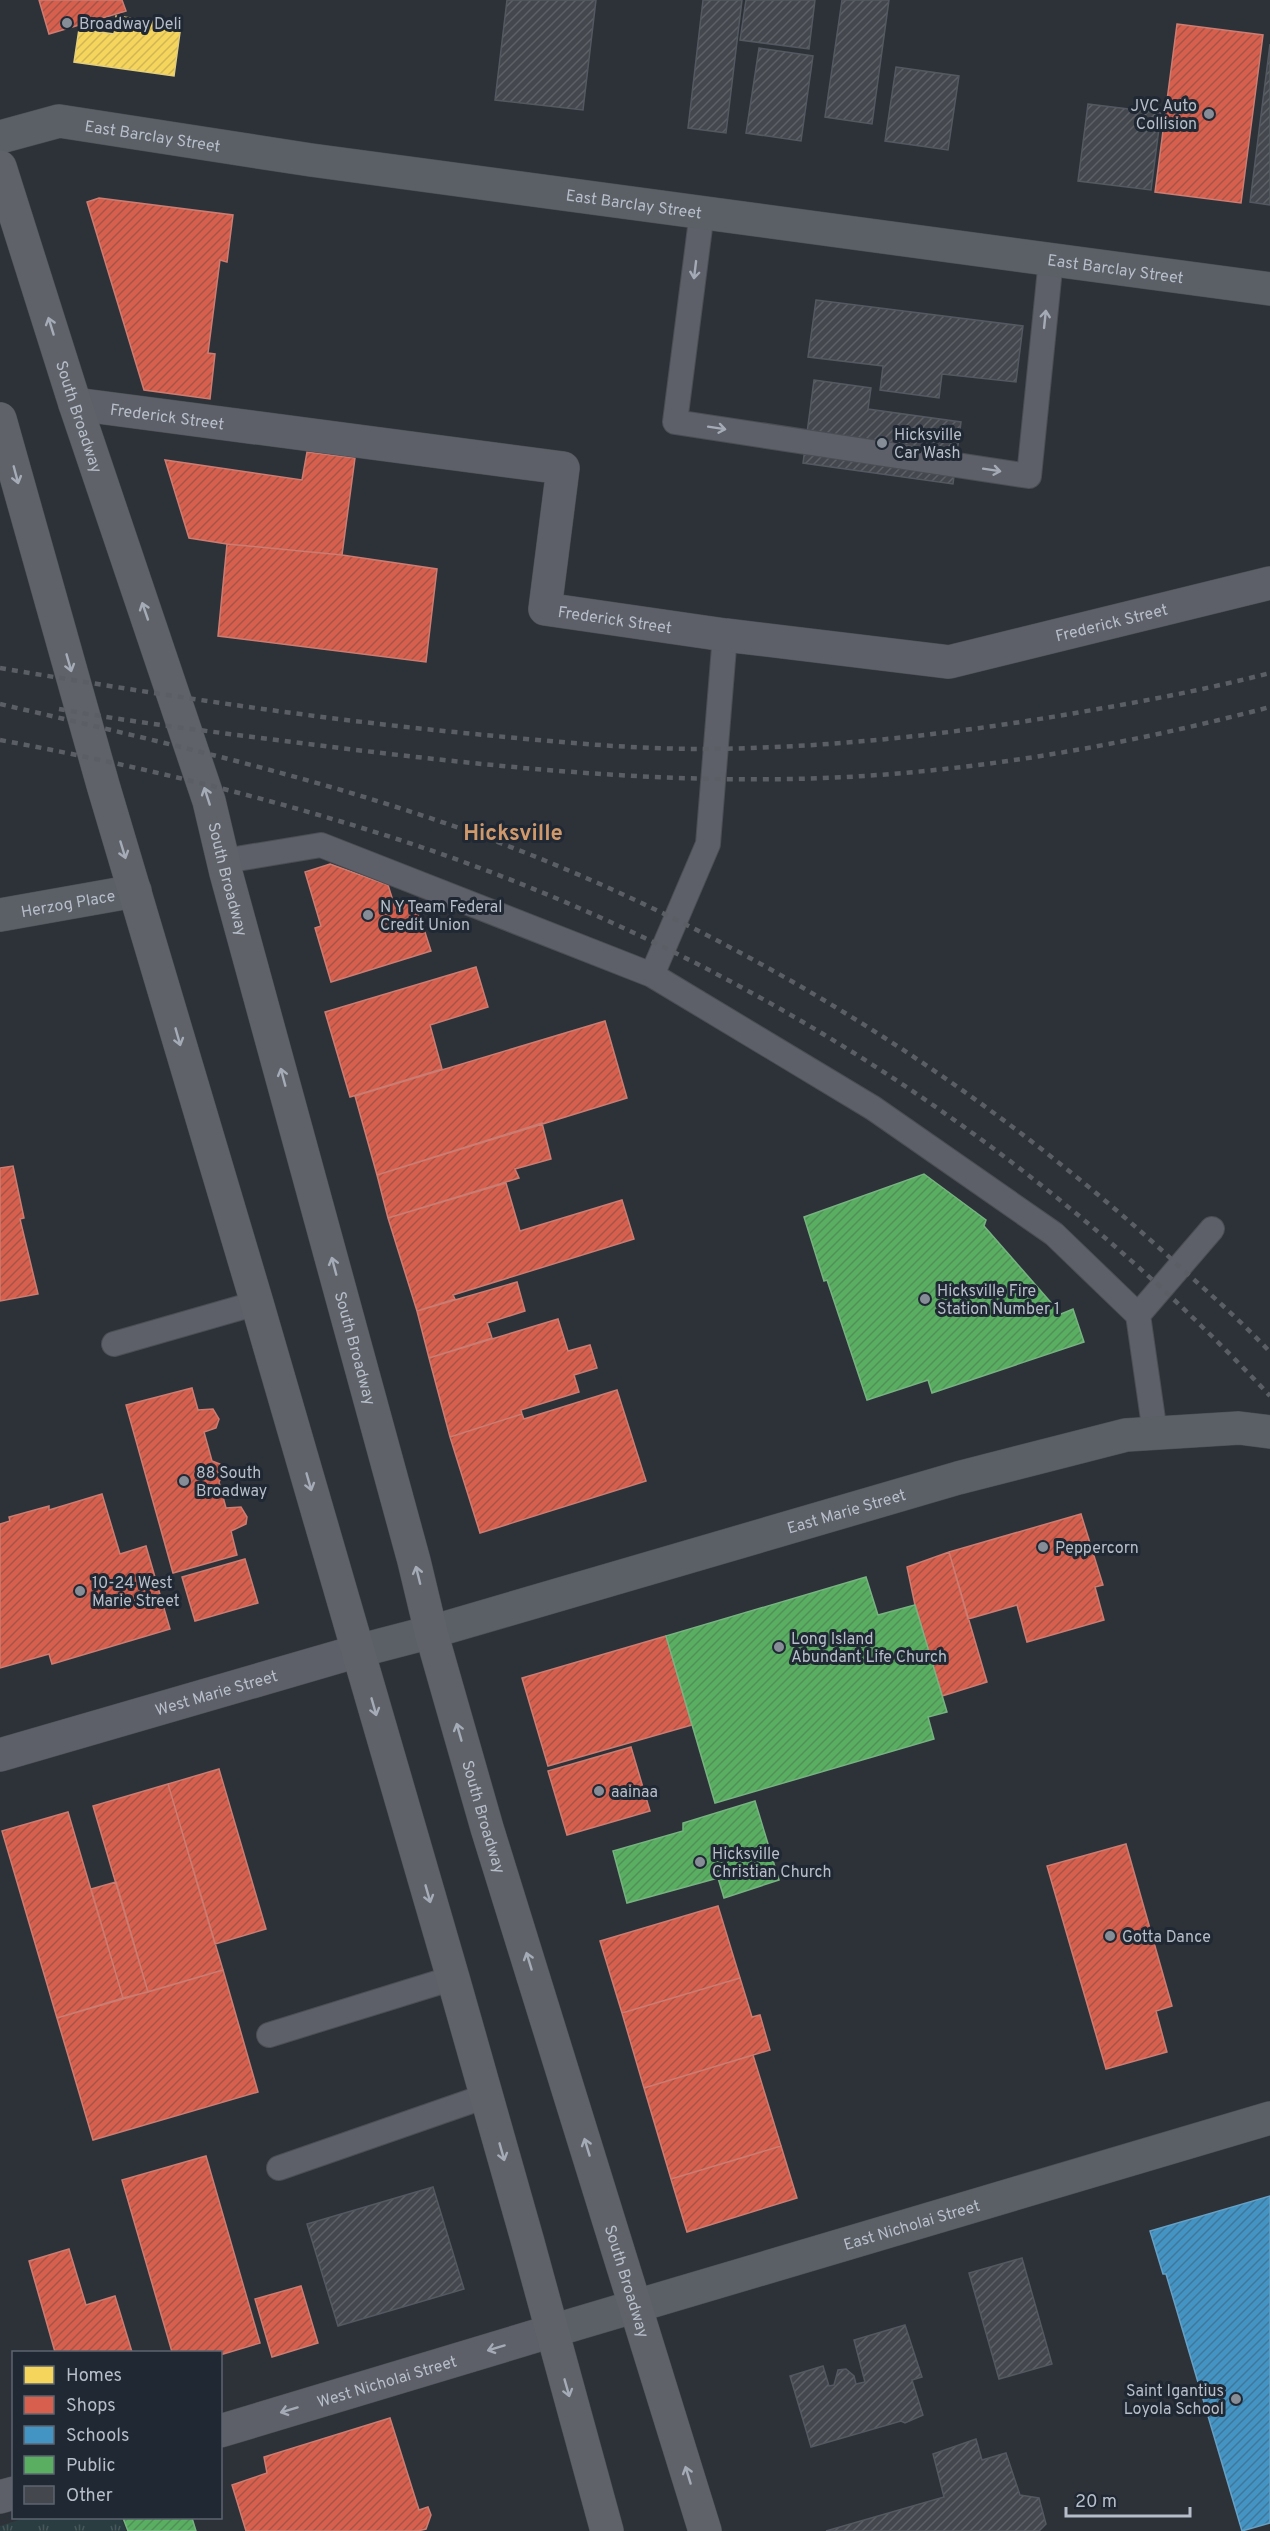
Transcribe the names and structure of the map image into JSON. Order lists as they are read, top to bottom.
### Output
{
  "streets": {
    "main road": [
      "East Barclay Street",
      "South Broadway",
      "Herzog Place",
      "East Marie Street",
      "West Marie Street",
      "East Nicholai Street"
    ],
    "street": ["Frederick Street", "West Nicholai Street"]
  },
  "crossings": [
    ["South Broadway", "Frederick Street"],
    ["South Broadway", "East Marie Street"],
    ["South Broadway", "West Marie Street"],
    ["South Broadway", "East Nicholai Street"],
    ["East Marie Street", "West Marie Street"],
    ["East Nicholai Street", "West Nicholai Street"]
  ],
  "one_way": ["West Nicholai Street"],
  "districts": ["Hicksville"],
  "places": [
    "Broadway Deli",
    "JVC Auto Collision",
    "Hicksville Car Wash",
    "N Y Team Federal Credit Union",
    "Hicksville Fire Station Number 1",
    "88 South Broadway",
    "Peppercorn",
    "10-24 West Marie Street",
    "Long Island Abundant Life Church",
    "aainaa",
    "Hicksville Christian Church",
    "Gotta Dance",
    "Saint Igantius Loyola School"
  ],
  "legend": [
    "Homes",
    "Shops",
    "Schools",
    "Public",
    "Other"
  ],
  "scale_bar": "20 m"
}
